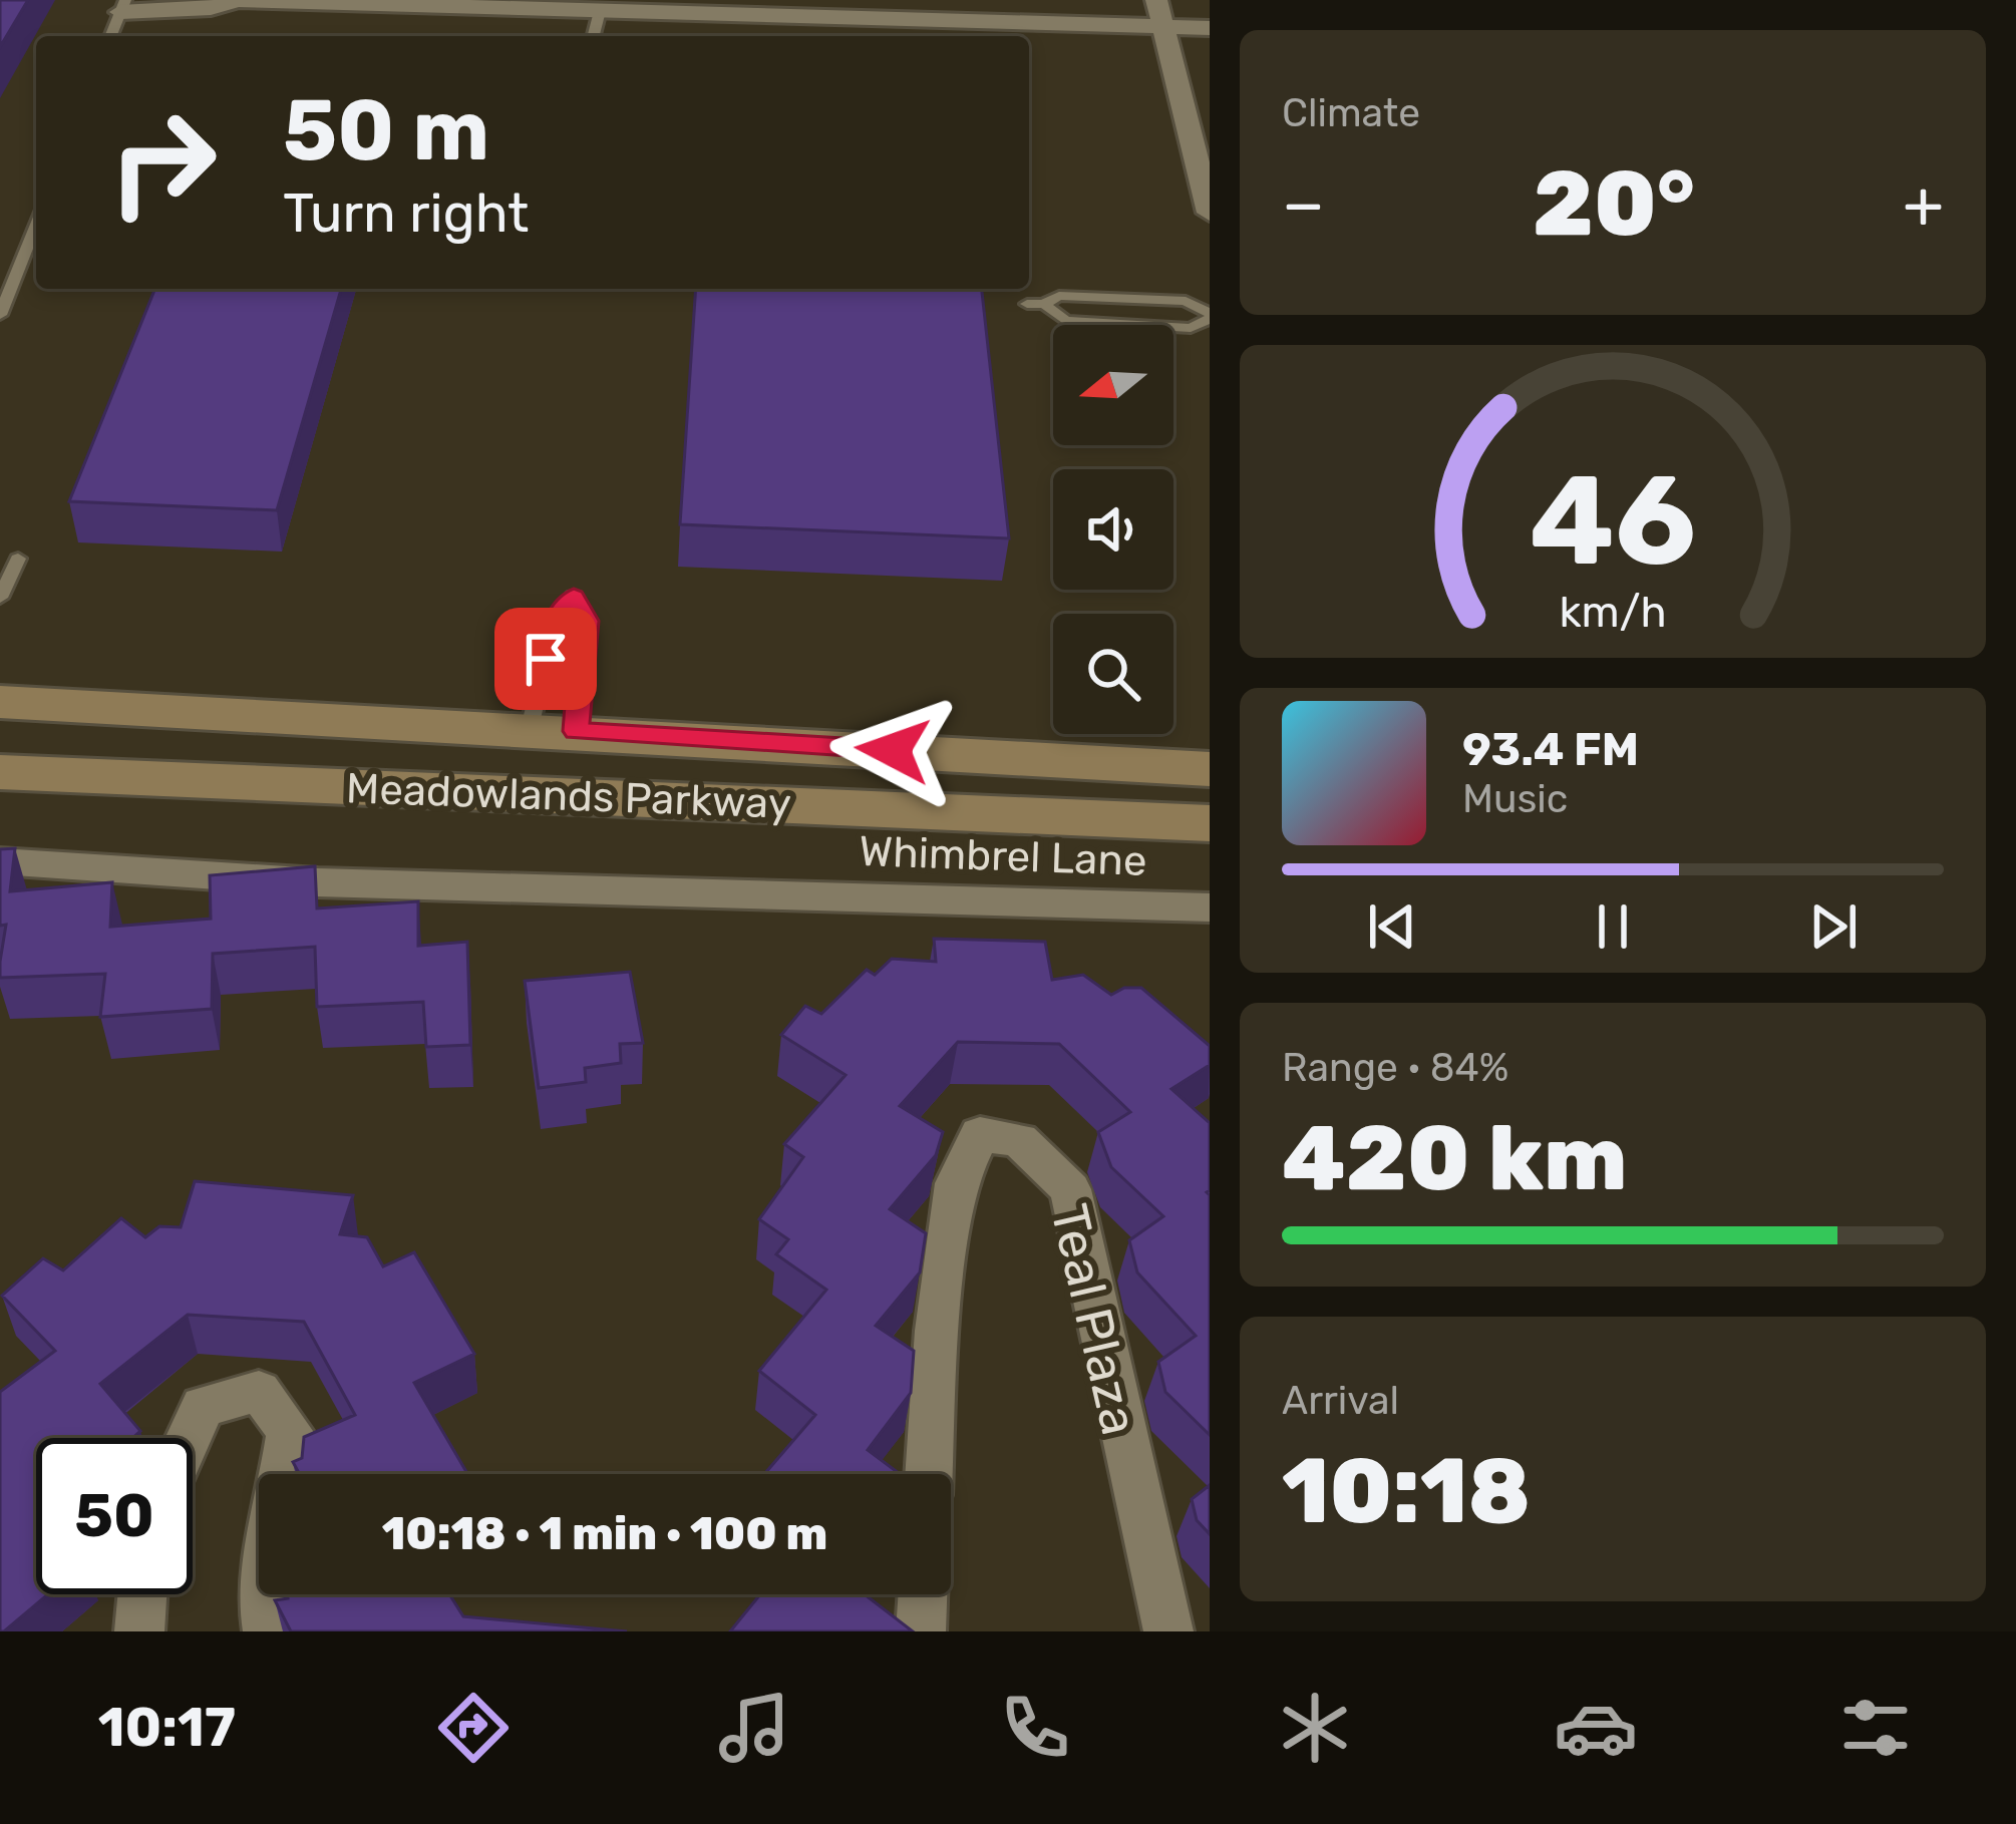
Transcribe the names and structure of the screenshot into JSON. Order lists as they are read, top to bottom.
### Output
{
  "streets": {
    "main road": ["Meadowlands Parkway"],
    "street": ["Whimbrel Lane", "Teal Plaza"]
  },
  "north": "left",
  "page": {
    "tile": [
      "Climate",
      ["Range · 84%", "420 km"],
      ["Arrival", "10:18"]
    ],
    "turn": ["50 m", "Turn right"],
    "heat": ["−", "20°", "+"],
    "song": ["93.4 FM", "Music"],
    "limit": "50",
    "trip": "10:18 · 1 min · 100 m",
    "tabs": "10:17",
    "gauge": ["46", "km/h"]
  }
}
